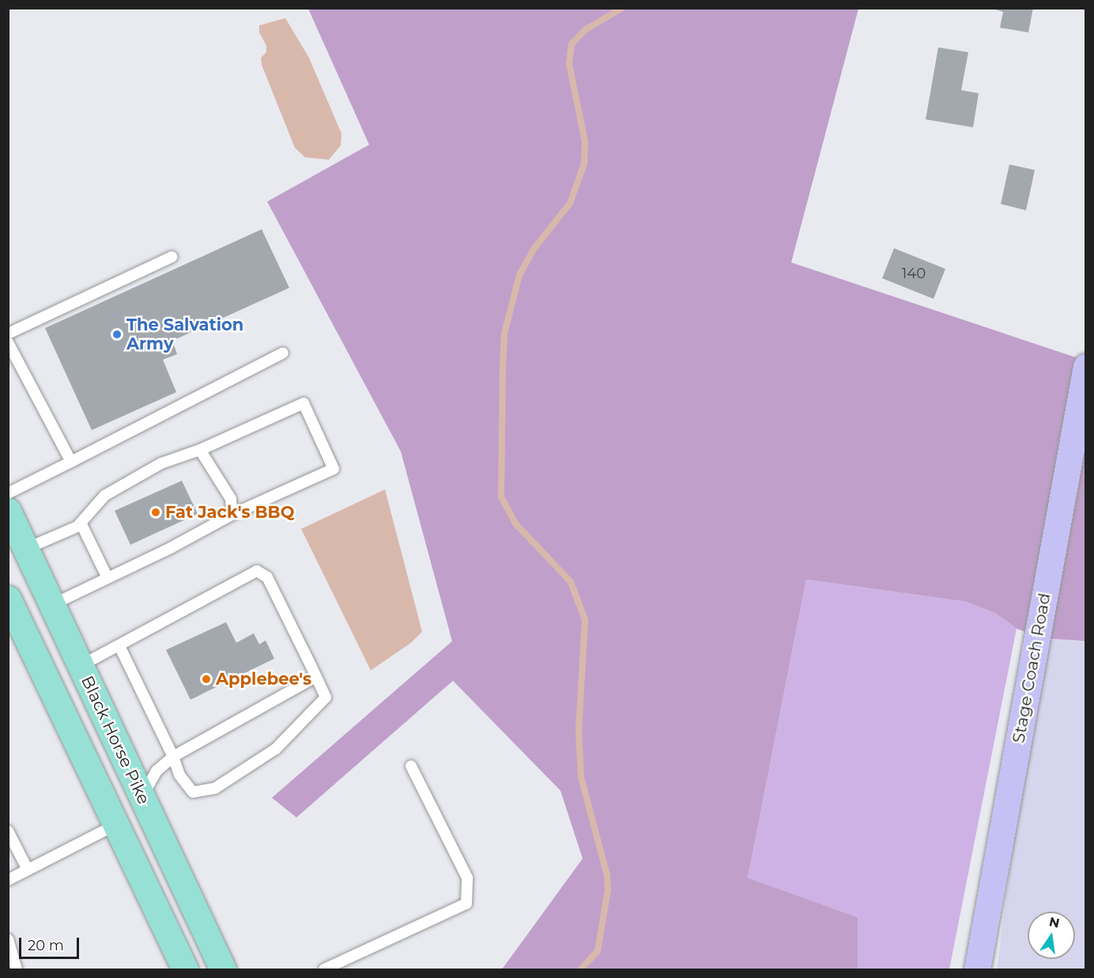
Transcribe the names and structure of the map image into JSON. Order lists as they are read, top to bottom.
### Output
{
  "streets": {
    "highway": ["Black Horse Pike"],
    "street": ["Stage Coach Road"]
  },
  "places": ["The Salvation Army", "Fat Jack's BBQ", "Applebee's"],
  "house_numbers": ["140"],
  "scale_bar": "20 m",
  "north": "top"
}
